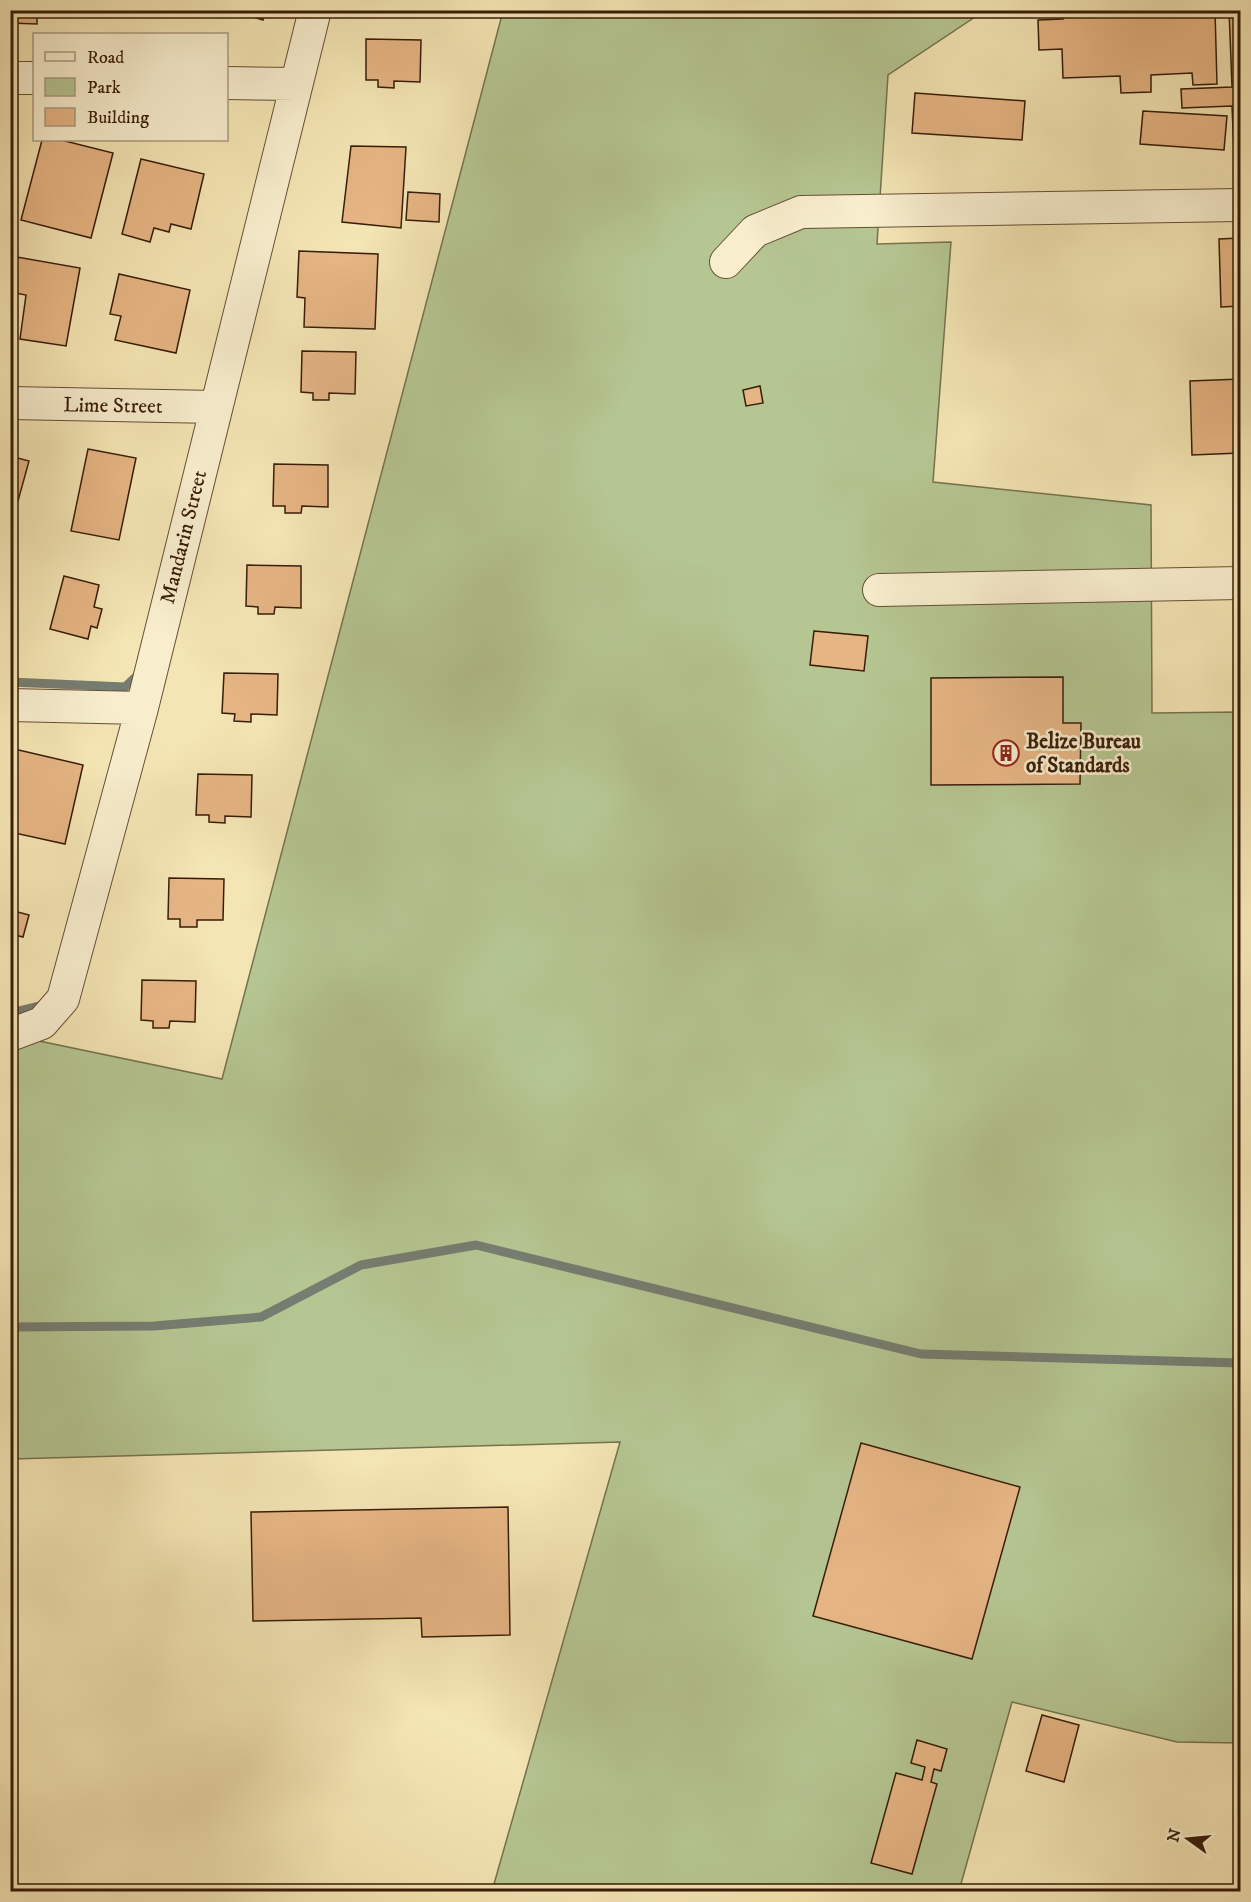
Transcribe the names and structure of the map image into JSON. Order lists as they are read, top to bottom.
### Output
{
  "streets": {
    "street": ["Lime Street", "Mandarin Street"]
  },
  "crossings": [
    ["Lime Street", "Mandarin Street"]
  ],
  "places": {
    "building": ["Belize Bureau of Standards"]
  },
  "legend": ["Road", "Park", "Building"],
  "north": "left"
}
